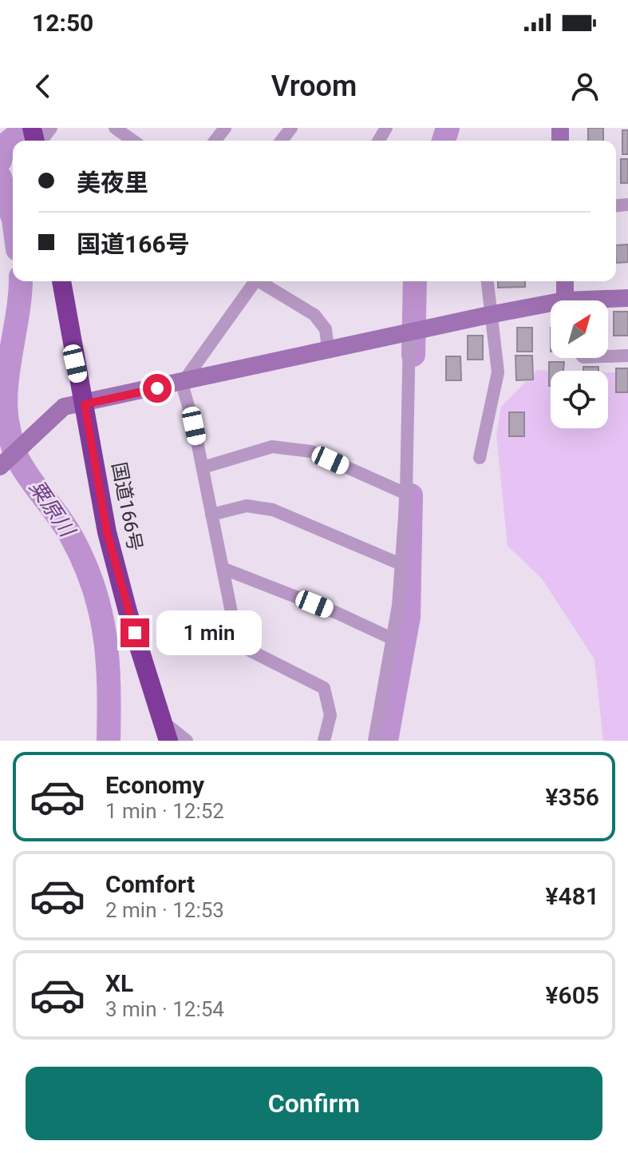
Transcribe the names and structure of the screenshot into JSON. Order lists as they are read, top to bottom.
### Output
{
  "streets": {
    "highway": ["国道166号"]
  },
  "water": ["粟原川"],
  "north": "top right",
  "page": {
    "status": "12:50",
    "header": "Vroom",
    "banner": ["美夜里", "国道166号"],
    "bubble": "1 min",
    "list": [
      {
        "name": "Economy",
        "note": "1 min · 12:52",
        "value": "¥356"
      },
      {
        "name": "Comfort",
        "note": "2 min · 12:53",
        "value": "¥481"
      },
      {
        "name": "XL",
        "note": "3 min · 12:54",
        "value": "¥605"
      }
    ],
    "buttons": "Confirm"
  }
}
